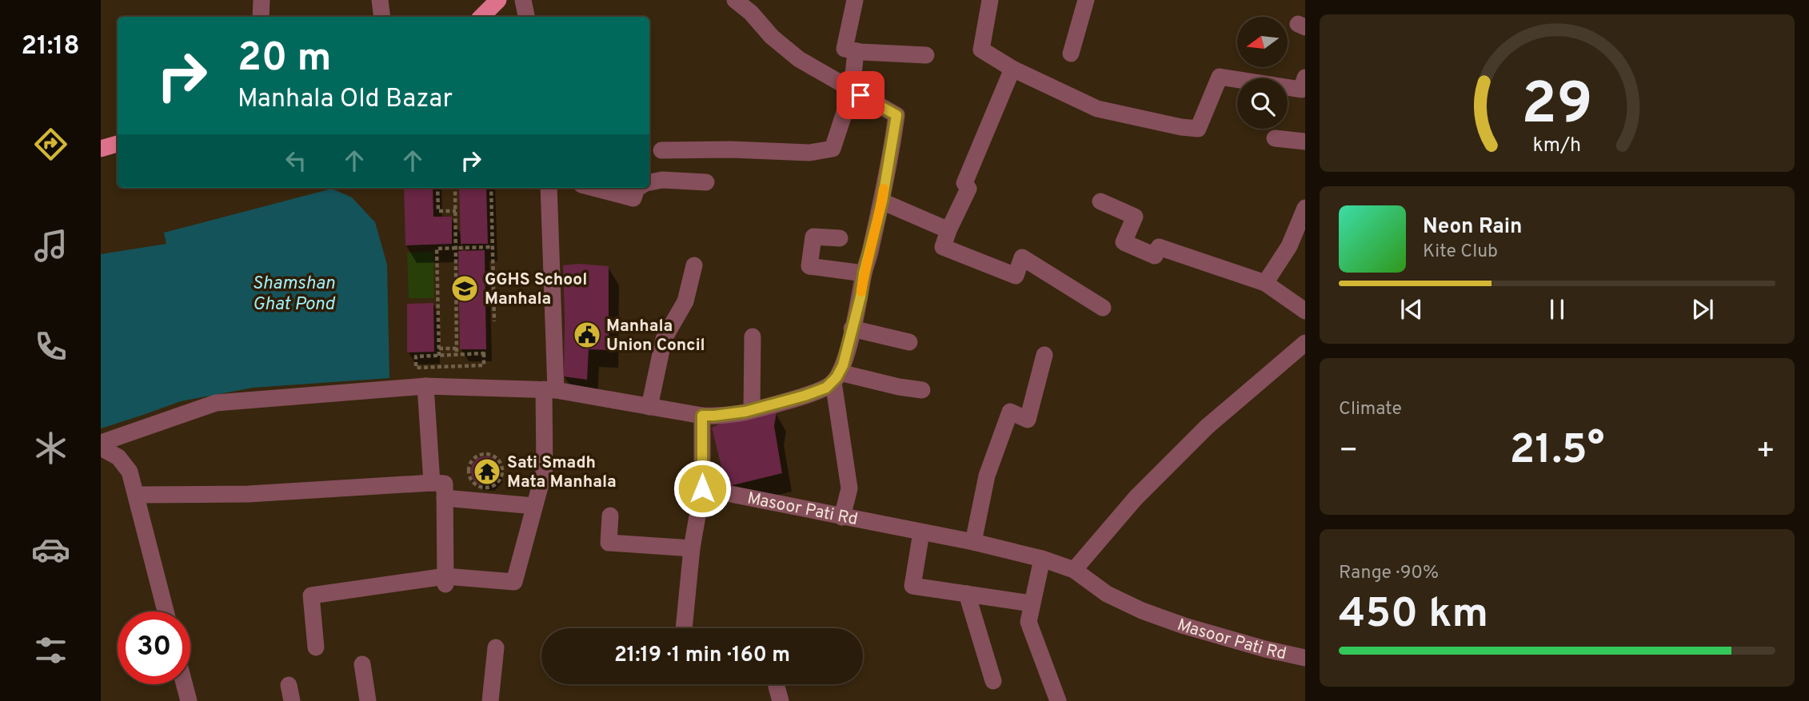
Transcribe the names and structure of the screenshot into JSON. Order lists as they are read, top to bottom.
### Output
{
  "streets": {
    "street": ["Masoor Pati Rd"]
  },
  "water": ["Shamshan Ghat Pond"],
  "places": {
    "school or university": ["GGHS School Manhala"],
    "public building": ["Manhala Union Concil"],
    "temple": ["Sati Smadh Mata Manhala"]
  },
  "north": "left",
  "page": {
    "tabs": "21:18",
    "turn": ["20 m", "Manhala Old Bazar"],
    "song": ["Neon Rain", "Kite Club"],
    "tile": [
      "Climate",
      ["Range · 90%", "450 km"]
    ],
    "heat": ["−", "21.5°", "+"],
    "limit": "30",
    "trip": "21:19 · 1 min · 160 m",
    "gauge": ["29", "km/h"]
  }
}
